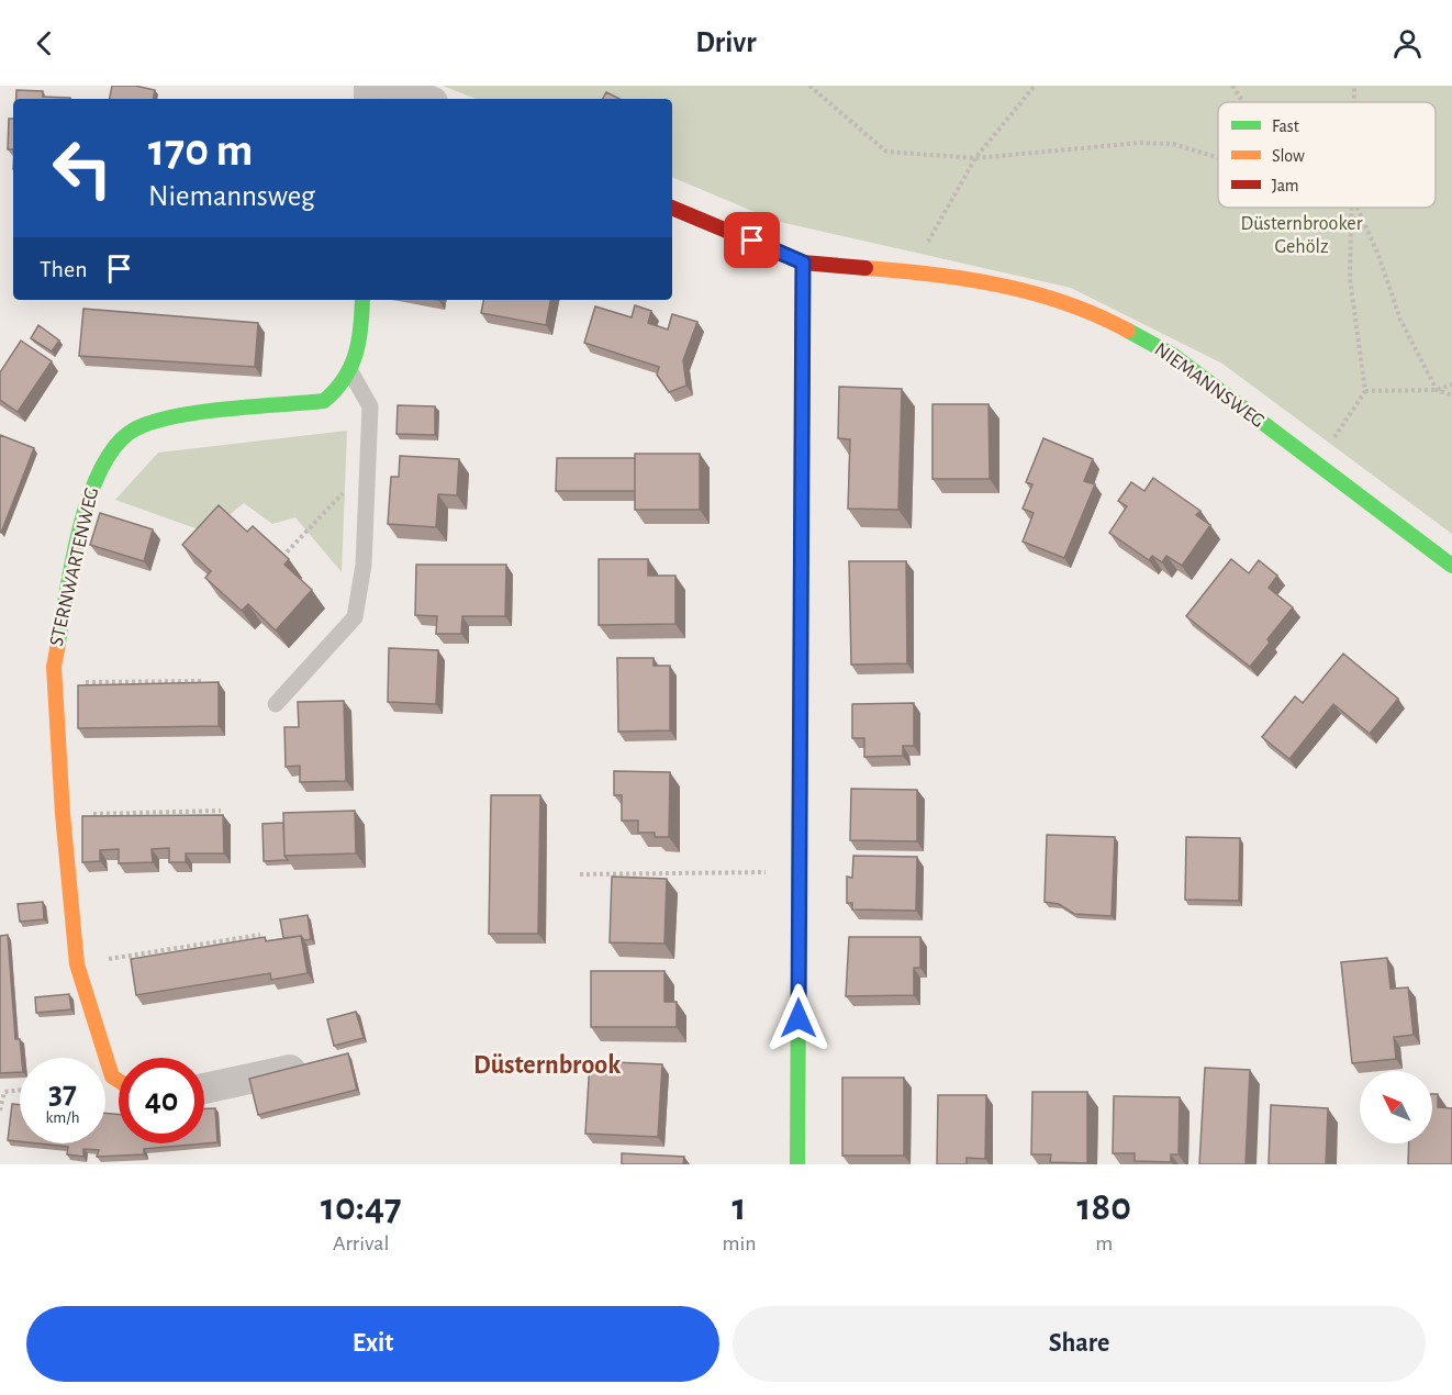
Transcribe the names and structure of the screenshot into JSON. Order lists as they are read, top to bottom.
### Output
{
  "streets": {
    "street": ["NIEMANNSWEG", "STERNWARTENWEG"]
  },
  "districts": ["Düsternbrook"],
  "parks": ["Düsternbrooker Gehölz"],
  "legend": ["Fast", "Slow", "Jam"],
  "north": "top left",
  "page": {
    "header": "Drivr",
    "turn": ["170 m", "Niemannsweg"],
    "then": "Then",
    "speed": "37 km/h",
    "limit": "40",
    "eta": [
      "10:47",
      "Arrival",
      "1",
      "min",
      "180",
      "m"
    ],
    "buttons": ["Exit", "Share"]
  }
}
